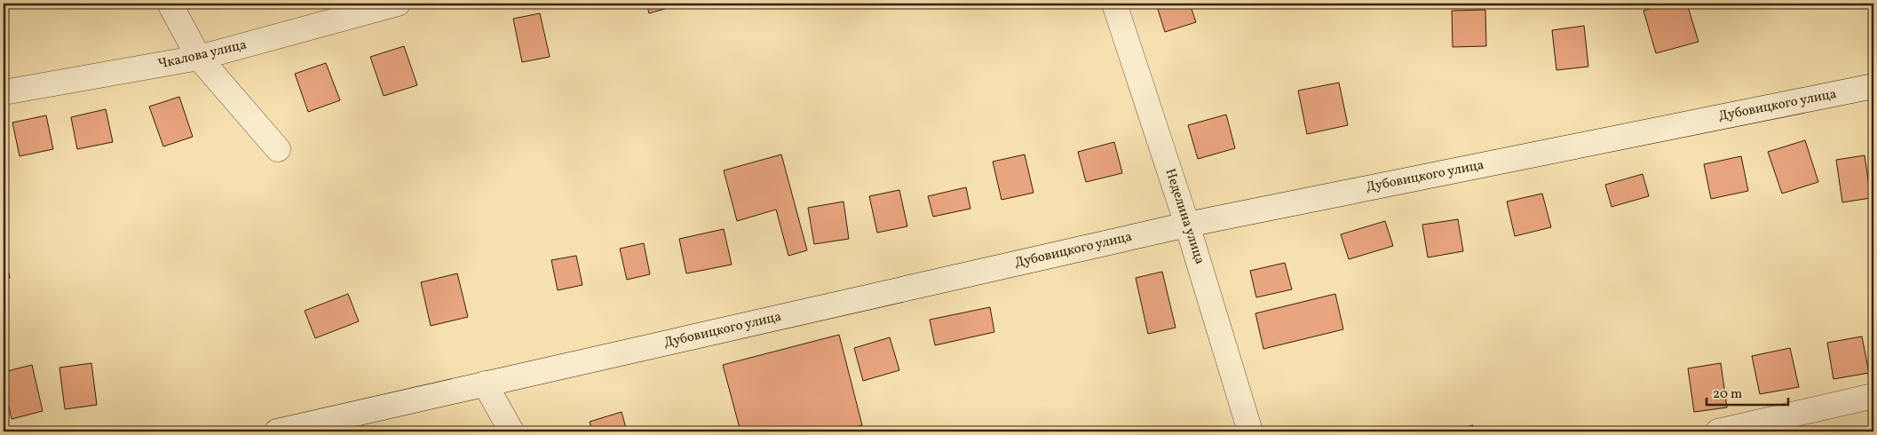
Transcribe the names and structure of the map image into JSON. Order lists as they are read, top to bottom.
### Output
{
  "streets": {
    "street": ["Чкалова улица", "Дубовицкого улица", "Неделина улица"]
  },
  "crossings": [
    ["Дубовицкого улица", "Неделина улица"]
  ],
  "scale_bar": "20 m"
}
